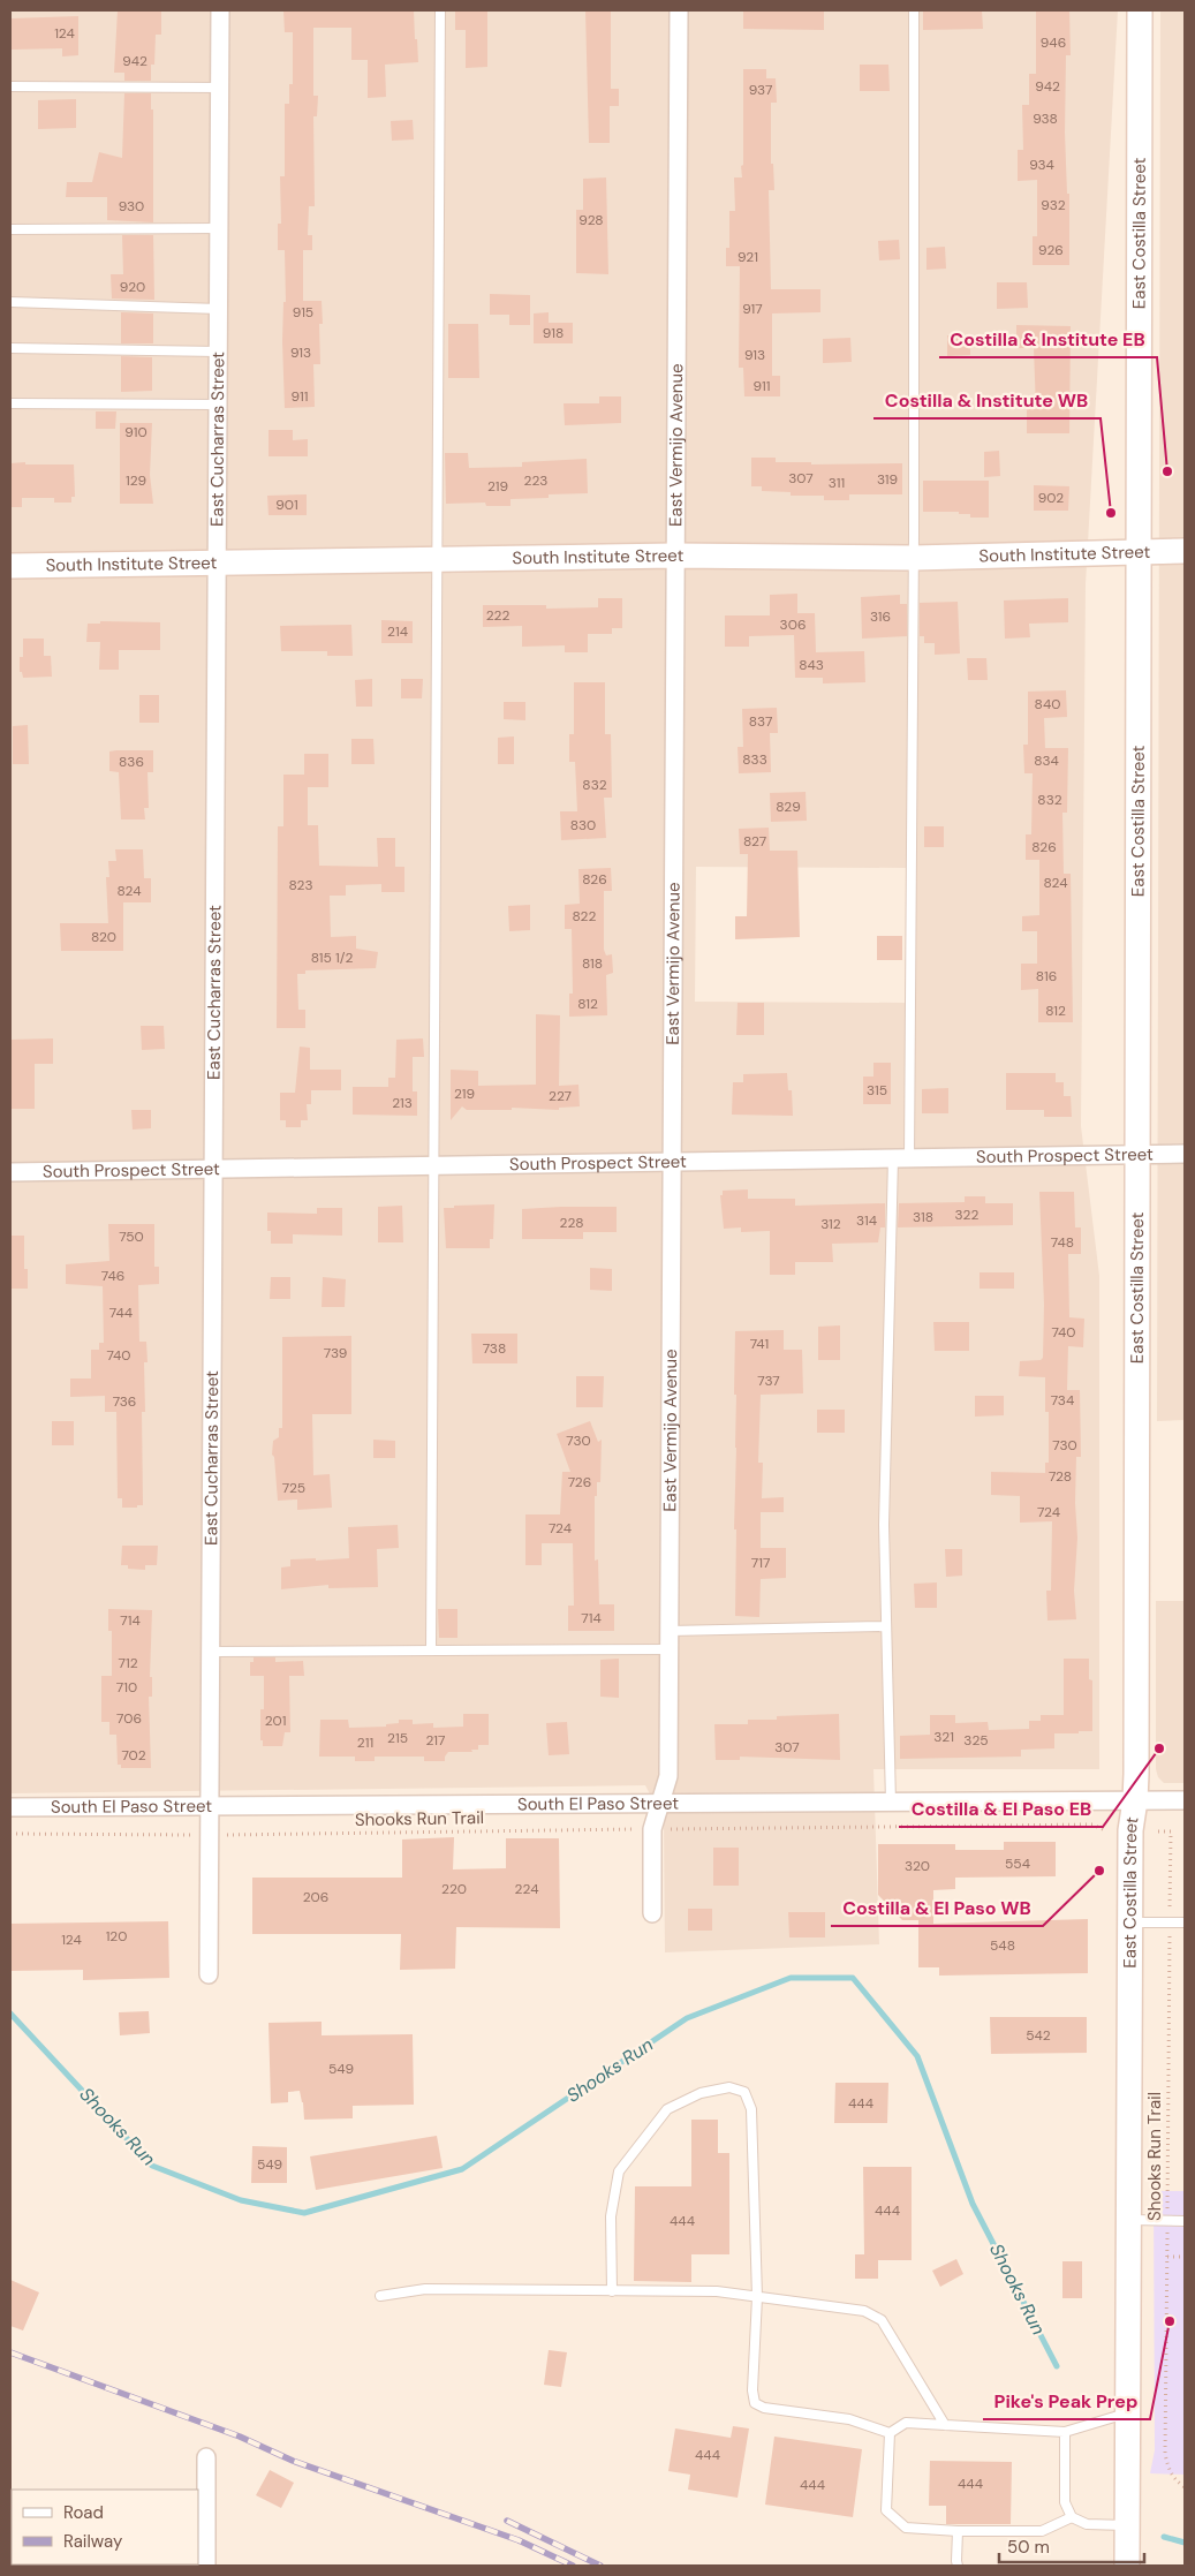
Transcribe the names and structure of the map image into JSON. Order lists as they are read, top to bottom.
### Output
{
  "streets": {
    "street": [
      "East Costilla Street",
      "East Cucharras Street",
      "East Vermijo Avenue",
      "South Institute Street",
      "South Prospect Street",
      "South El Paso Street"
    ],
    "path": ["Shooks Run Trail"]
  },
  "crossings": [
    ["East Costilla Street", "South Institute Street"],
    ["East Costilla Street", "South Prospect Street"],
    ["East Costilla Street", "South El Paso Street"],
    ["East Cucharras Street", "South Institute Street"],
    ["East Cucharras Street", "South Prospect Street"],
    ["East Cucharras Street", "South El Paso Street"],
    ["East Cucharras Street", "Shooks Run Trail"],
    ["East Vermijo Avenue", "South Institute Street"],
    ["East Vermijo Avenue", "South Prospect Street"],
    ["East Vermijo Avenue", "South El Paso Street"],
    ["East Vermijo Avenue", "Shooks Run Trail"]
  ],
  "water": ["Shooks Run"],
  "places": [
    "Costilla & Institute EB",
    "Costilla & Institute WB",
    "Costilla & El Paso EB",
    "Costilla & El Paso WB",
    "Pike's Peak Prep"
  ],
  "house_numbers": [
    "124",
    "946",
    "942",
    "942",
    "937",
    "938",
    "934",
    "932",
    "930",
    "928",
    "926",
    "921",
    "920",
    "917",
    "915",
    "918",
    "913",
    "913",
    "911",
    "911",
    "910",
    "307",
    "319",
    "129",
    "223",
    "311",
    "219",
    "902",
    "901",
    "222",
    "316",
    "306",
    "214",
    "843",
    "840",
    "837",
    "833",
    "834",
    "836",
    "832",
    "832",
    "829",
    "830",
    "827",
    "826",
    "826",
    "824",
    "823",
    "824",
    "822",
    "820",
    "815 1/2",
    "818",
    "816",
    "812",
    "812",
    "315",
    "219",
    "227",
    "213",
    "322",
    "318",
    "314",
    "228",
    "312",
    "750",
    "748",
    "746",
    "744",
    "740",
    "741",
    "738",
    "739",
    "740",
    "737",
    "734",
    "736",
    "730",
    "730",
    "728",
    "726",
    "725",
    "724",
    "724",
    "717",
    "714",
    "714",
    "712",
    "710",
    "706",
    "201",
    "321",
    "215",
    "217",
    "325",
    "211",
    "307",
    "702",
    "554",
    "320",
    "220",
    "224",
    "206",
    "120",
    "124",
    "548",
    "542",
    "549",
    "444",
    "549",
    "444",
    "444",
    "444",
    "444",
    "444"
  ],
  "legend": ["Road", "Railway"],
  "scale_bar": "50 m"
}
